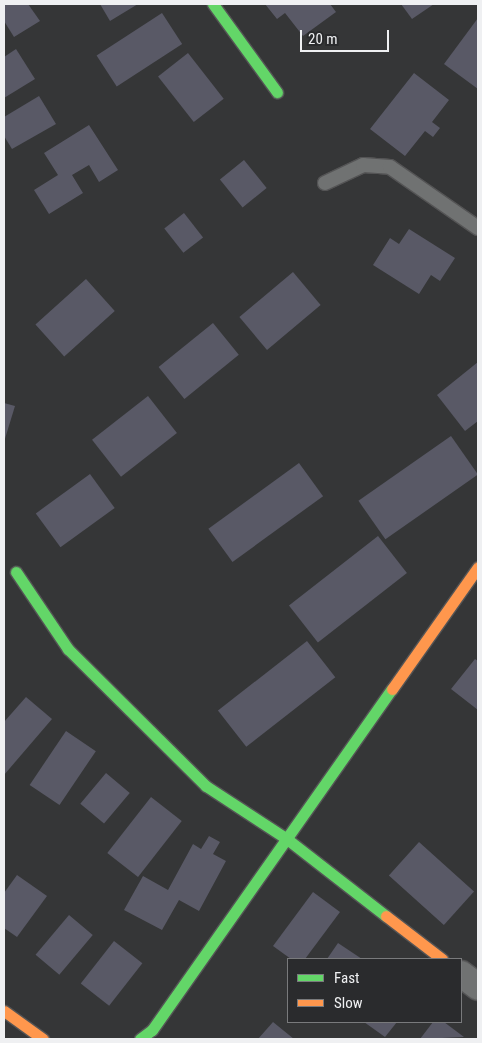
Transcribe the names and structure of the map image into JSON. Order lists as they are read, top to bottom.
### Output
{
  "legend": ["Fast", "Slow"],
  "scale_bar": "20 m"
}
